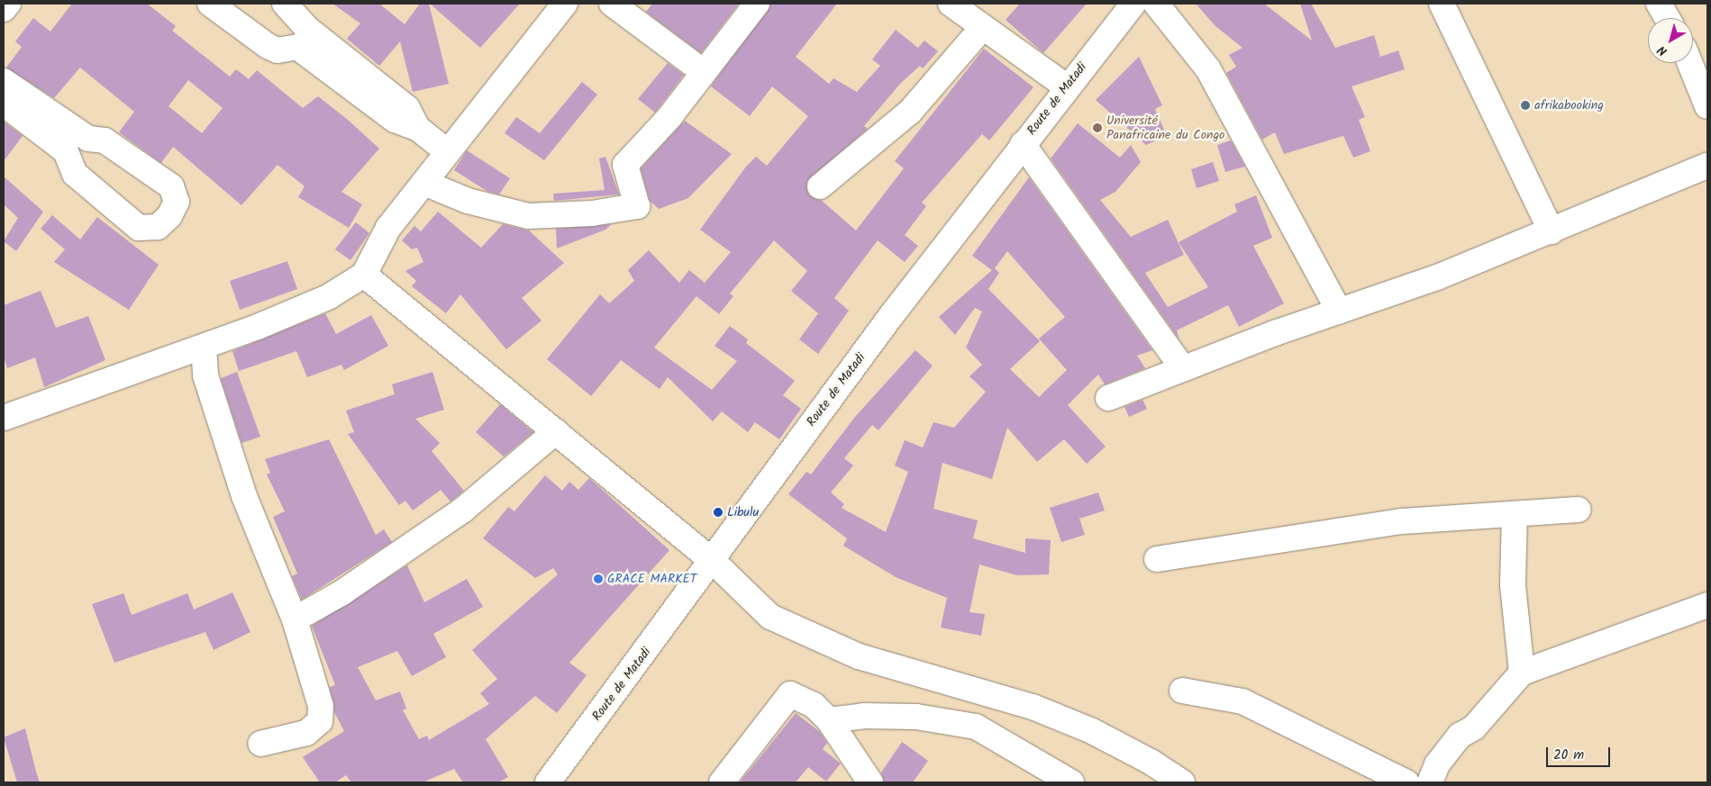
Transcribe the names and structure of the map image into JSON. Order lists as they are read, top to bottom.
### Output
{
  "streets": {
    "main road": ["Route de Matadi"]
  },
  "places": [
    "afrikabooking",
    "Université Panafricaine du Congo",
    "Libulu",
    "GRACE MARKET"
  ],
  "scale_bar": "20 m",
  "north": "bottom left"
}
